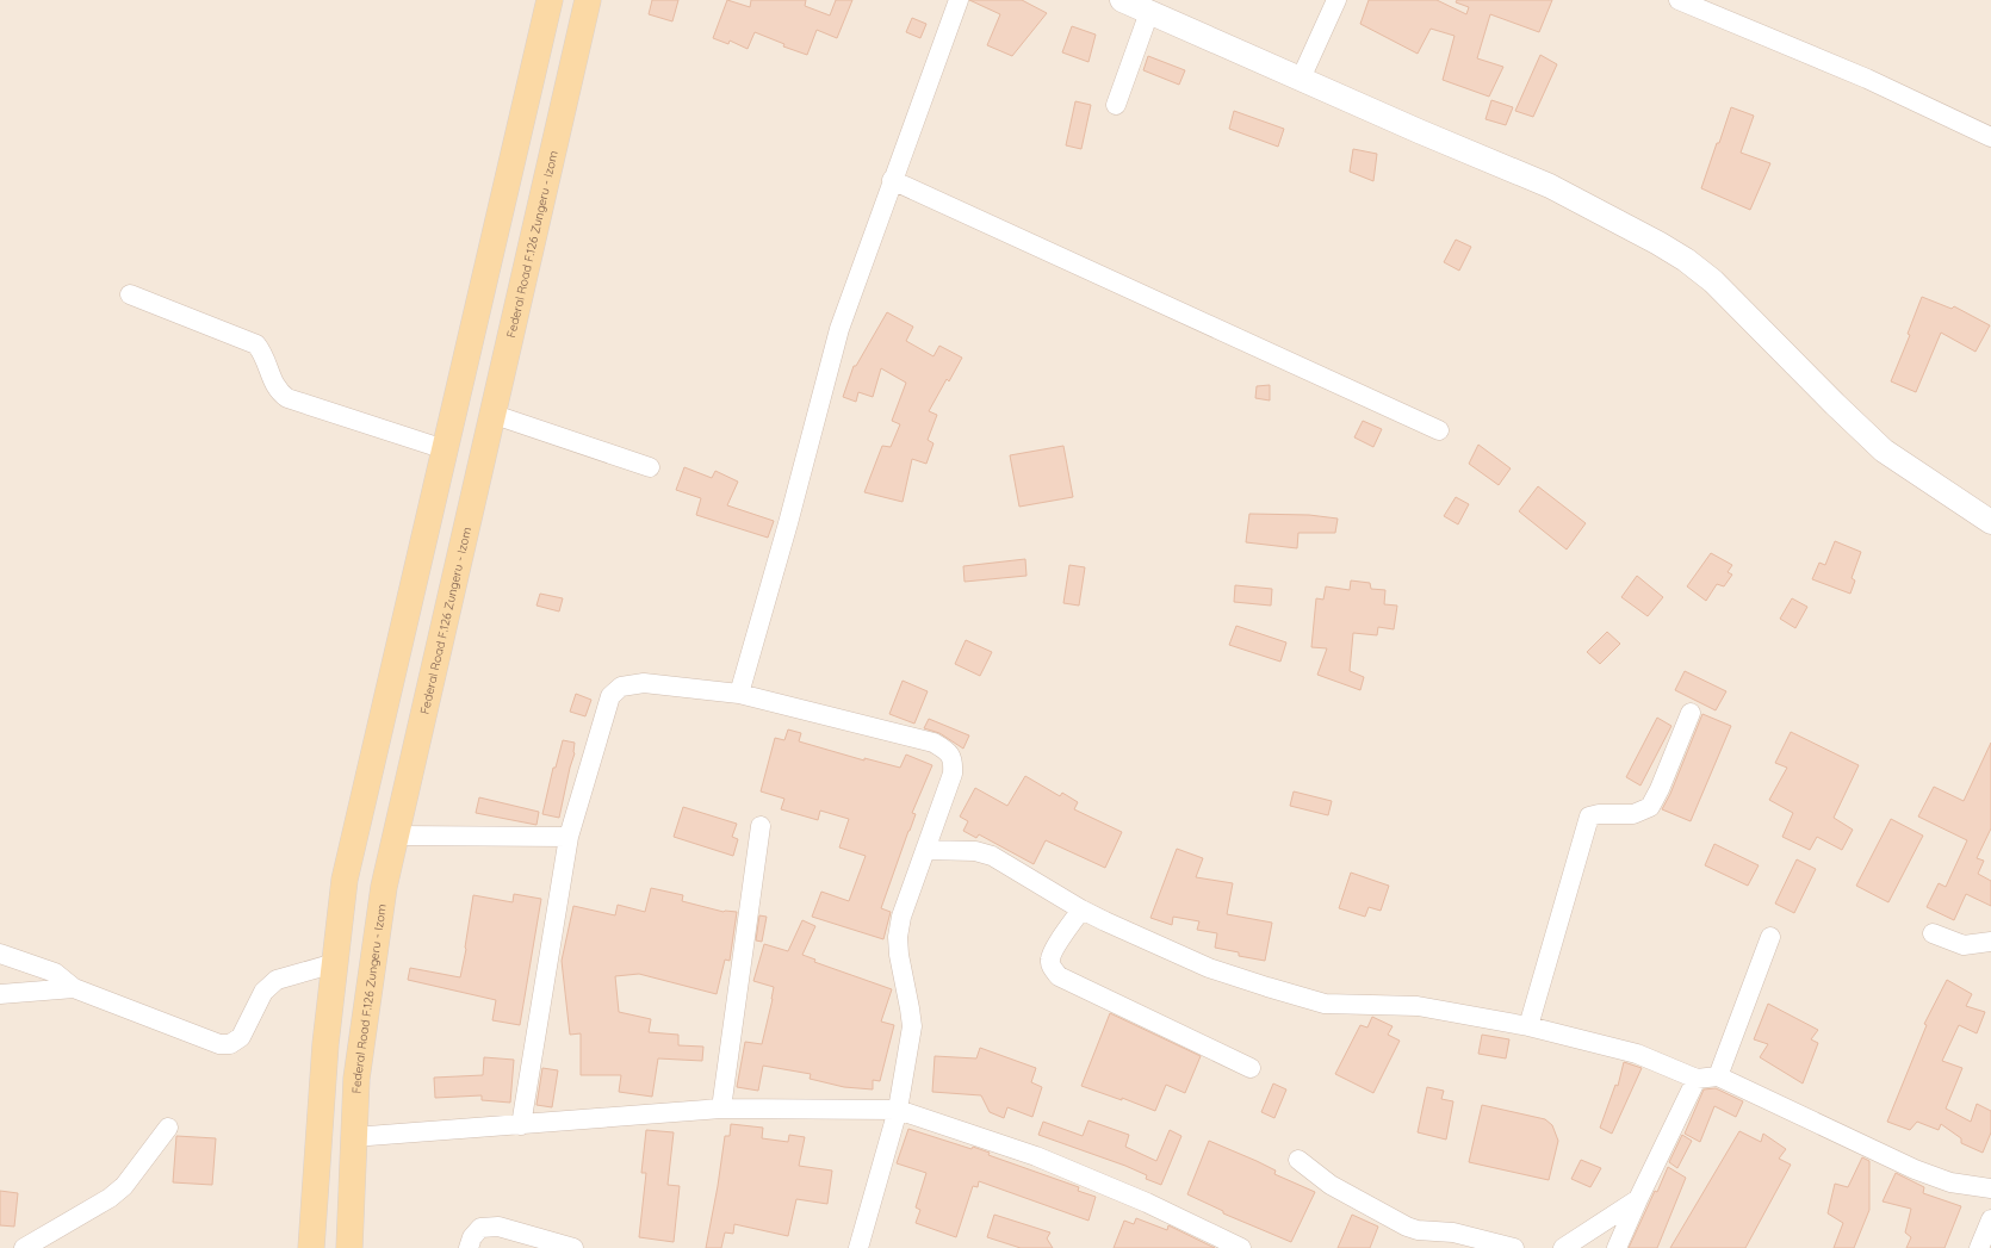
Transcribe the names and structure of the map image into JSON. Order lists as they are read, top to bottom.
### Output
{
  "streets": {
    "main road": ["Federal Road F.126 Zungeru - Izom"]
  }
}
